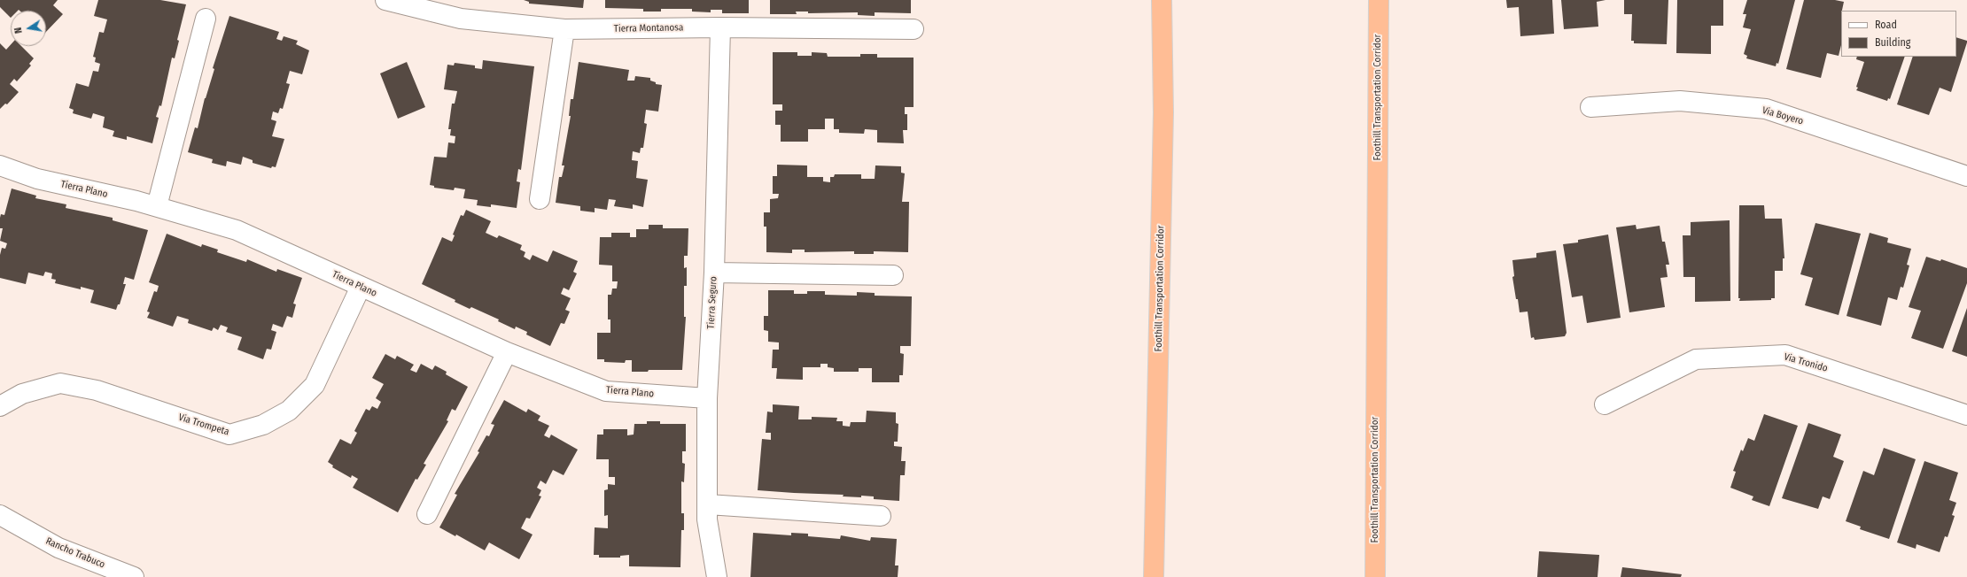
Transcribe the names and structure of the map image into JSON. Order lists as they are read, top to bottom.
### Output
{
  "streets": {
    "highway": ["Foothill Transportation Corridor"],
    "street": [
      "Tierra Montanosa",
      "Via Boyero",
      "Tierra Plano",
      "Tierra Seguro",
      "Via Tronido",
      "Via Trompeta",
      "Rancho Trabuco"
    ]
  },
  "crossings": [
    ["Tierra Montanosa", "Tierra Seguro"],
    ["Tierra Plano", "Tierra Seguro"],
    ["Tierra Plano", "Via Trompeta"]
  ],
  "legend": ["Road", "Building"],
  "north": "left"
}
